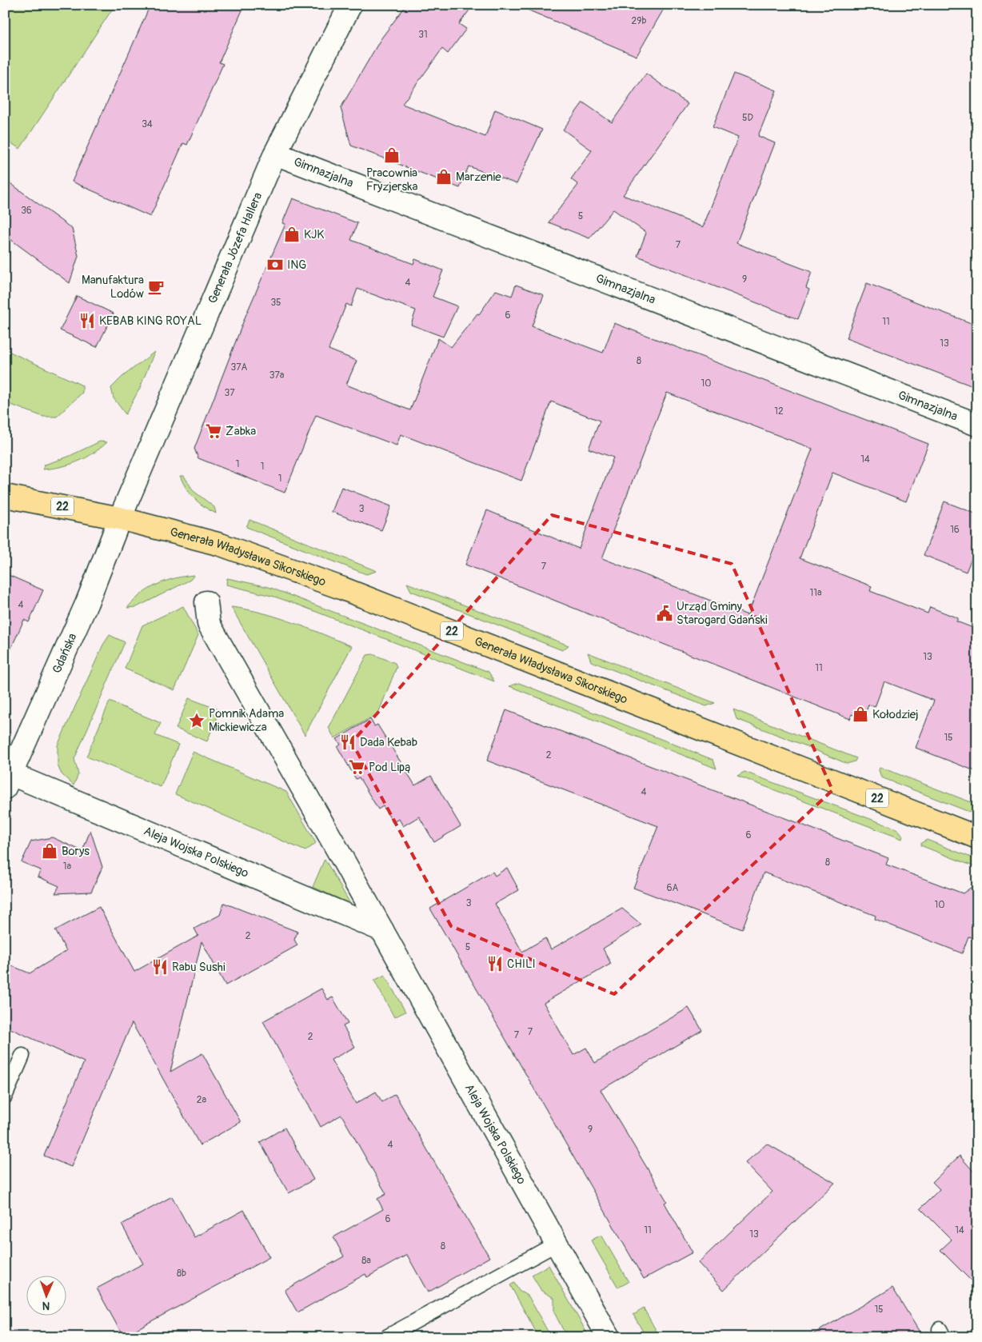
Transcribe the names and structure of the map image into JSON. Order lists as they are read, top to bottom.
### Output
{
  "streets": {
    "main road": ["22", "Generała Władysława Sikorskiego"],
    "street": [
      "Gimnazjalna",
      "Generała Józefa Hallera",
      "Gdańska",
      "Aleja Wojska Polskiego"
    ]
  },
  "crossings": [
    ["Gimnazjalna", "Generała Józefa Hallera"],
    ["Generała Józefa Hallera", "22"],
    ["Generała Józefa Hallera", "Generała Władysława Sikorskiego"],
    ["Generała Józefa Hallera", "Gdańska"],
    ["22", "Generała Władysława Sikorskiego"],
    ["22", "Gdańska"],
    ["Generała Władysława Sikorskiego", "Gdańska"],
    ["Gdańska", "Aleja Wojska Polskiego"]
  ],
  "places": {
    "shop": [
      "Pracownia Fryzjerska",
      "Marzenie",
      "KJK",
      "Kołodziej",
      "Borys"
    ],
    "bank": ["ING"],
    "cafe": ["Manufaktura Lodów"],
    "restaurant": [
      "KEBAB KING ROYAL",
      "Dada Kebab",
      "CHILI",
      "Rabu Sushi"
    ],
    "supermarket": ["Żabka", "Pod Lipą"],
    "public building": ["Urząd Gminy Starogard Gdański"],
    "place": ["Pomnik Adama Mickiewicza"]
  },
  "house_numbers": [
    "29b",
    "31",
    "5D",
    "34",
    "36",
    "5",
    "7",
    "9",
    "4",
    "35",
    "6",
    "11",
    "13",
    "8",
    "37A",
    "37a",
    "10",
    "37",
    "12",
    "14",
    "1",
    "1",
    "1",
    "3",
    "16",
    "7",
    "11a",
    "4",
    "13",
    "11",
    "15",
    "2",
    "4",
    "6",
    "8",
    "1a",
    "6A",
    "3",
    "10",
    "2",
    "5",
    "7",
    "7",
    "2",
    "2a",
    "9",
    "4",
    "6",
    "11",
    "14",
    "13",
    "8",
    "8a",
    "8b",
    "15"
  ],
  "north": "bottom"
}
